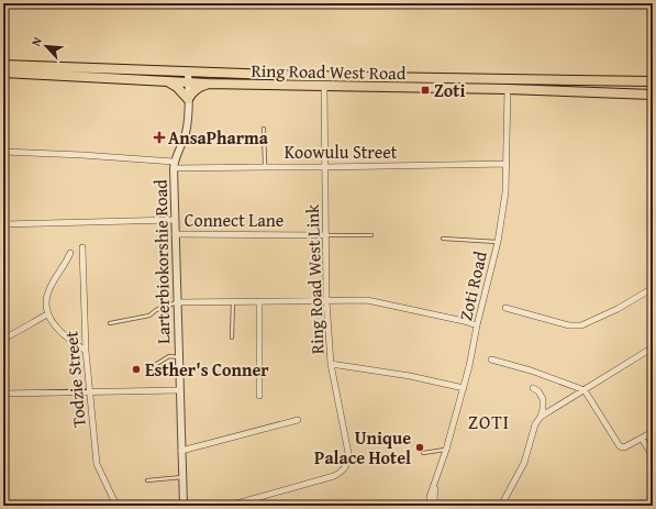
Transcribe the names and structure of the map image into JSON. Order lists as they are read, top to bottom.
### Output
{
  "streets": {
    "main road": ["Ring Road West Road"],
    "street": [
      "Koowulu Street",
      "Connect Lane",
      "Larterbiokorshie Road",
      "Ring Road West Link",
      "Zoti Road",
      "Todzie Street"
    ]
  },
  "crossings": [
    ["Ring Road West Road", "Larterbiokorshie Road"],
    ["Ring Road West Road", "Ring Road West Link"],
    ["Ring Road West Road", "Zoti Road"],
    ["Koowulu Street", "Larterbiokorshie Road"],
    ["Koowulu Street", "Ring Road West Link"],
    ["Koowulu Street", "Zoti Road"],
    ["Connect Lane", "Larterbiokorshie Road"],
    ["Connect Lane", "Ring Road West Link"]
  ],
  "districts": ["ZOTI"],
  "places": {
    "transit": ["Zoti"],
    "health": ["AnsaPharma"],
    "other": ["Esther's Conner", "Unique Palace Hotel"]
  },
  "north": "top left"
}
